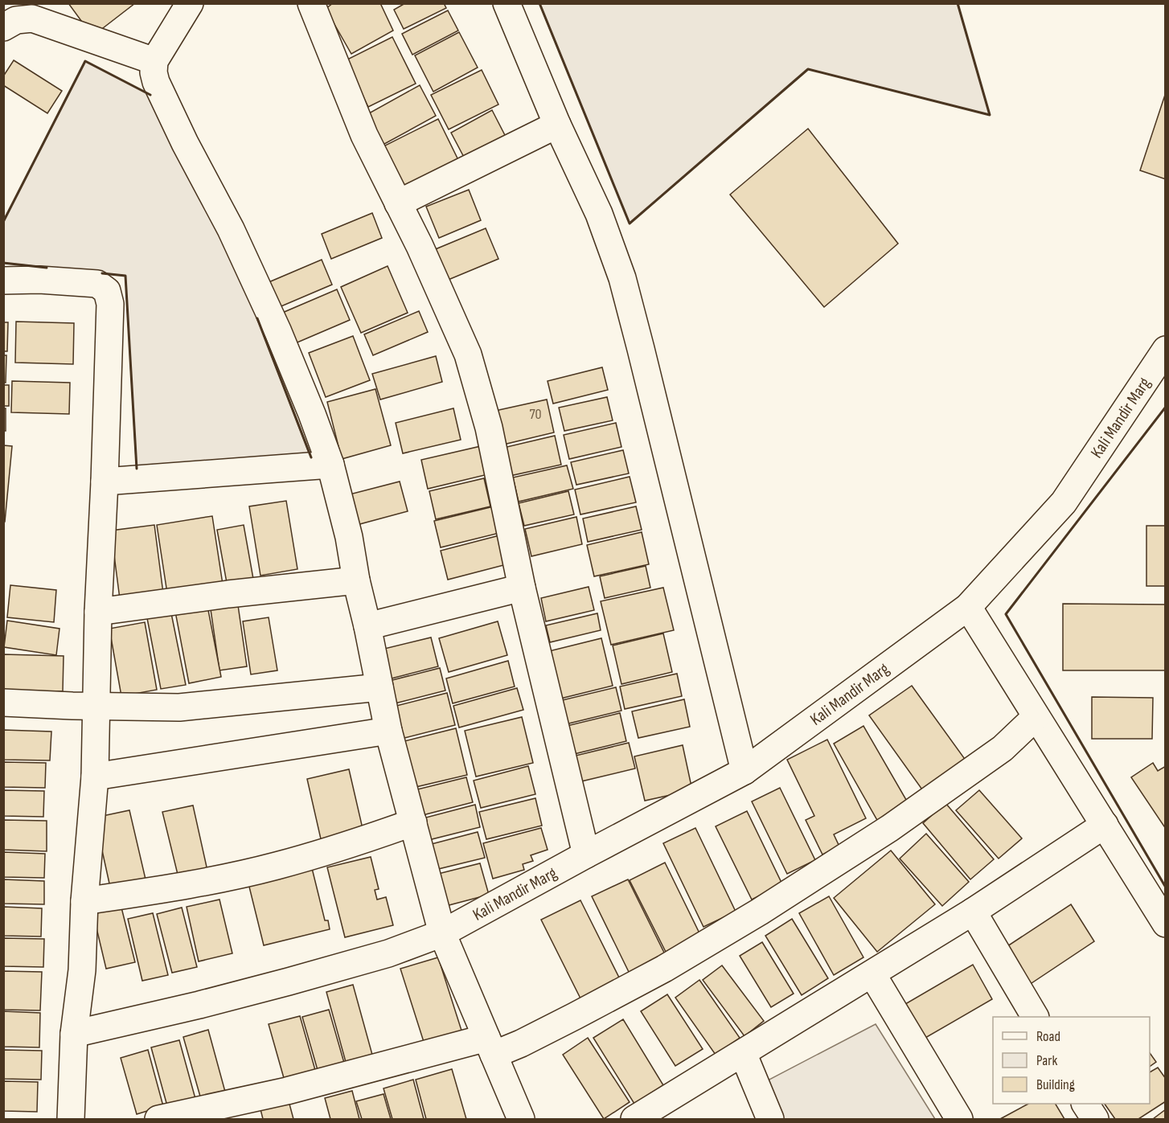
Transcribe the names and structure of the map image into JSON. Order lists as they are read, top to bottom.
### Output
{
  "streets": {
    "street": ["Kali Mandir Marg"]
  },
  "house_numbers": ["70"],
  "legend": ["Road", "Park", "Building"]
}
